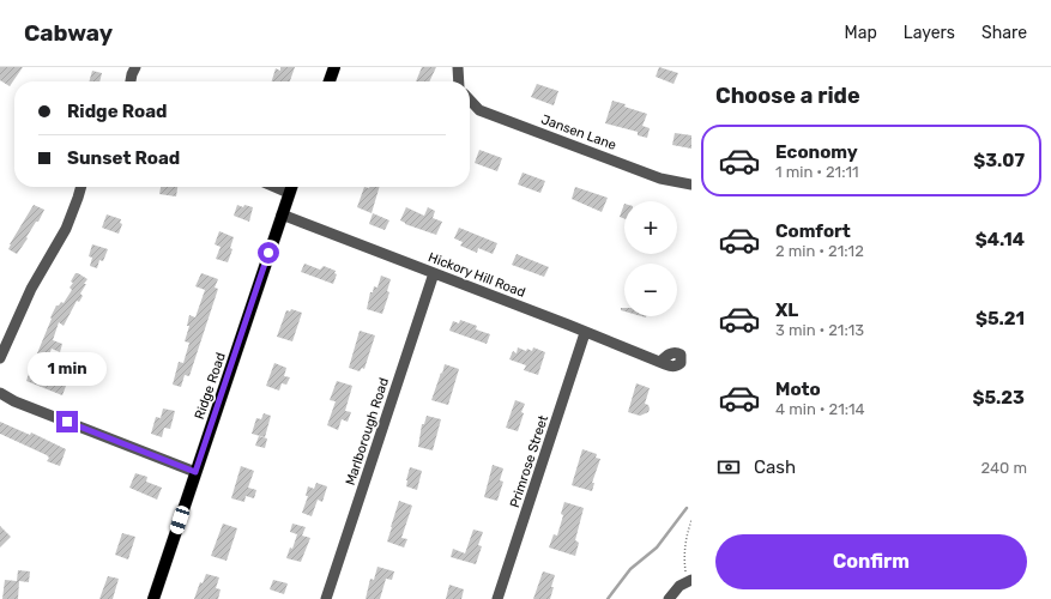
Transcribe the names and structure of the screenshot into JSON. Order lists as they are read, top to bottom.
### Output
{
  "streets": {
    "main road": ["Ridge Road"],
    "street": [
      "Jansen Lane",
      "Hickory Hill Road",
      "Marlborough Road",
      "Primrose Street"
    ]
  },
  "crossings": [
    ["Hickory Hill Road", "Ridge Road"],
    ["Hickory Hill Road", "Marlborough Road"],
    ["Hickory Hill Road", "Primrose Street"]
  ],
  "page": {
    "header": "Cabway",
    "nav": ["Map", "Layers", "Share"],
    "heading": "Choose a ride",
    "banner": ["Ridge Road", "Sunset Road"],
    "list": [
      {
        "name": "Economy",
        "note": "1 min · 21:11",
        "value": "$3.07"
      },
      {
        "name": "Comfort",
        "note": "2 min · 21:12",
        "value": "$4.14"
      },
      {
        "name": "XL",
        "note": "3 min · 21:13",
        "value": "$5.21"
      },
      {
        "name": "Moto",
        "note": "4 min · 21:14",
        "value": "$5.23"
      }
    ],
    "map_buttons": ["+", "−"],
    "bubble": "1 min",
    "pay": ["Cash", "240 m"],
    "buttons": "Confirm"
  }
}
